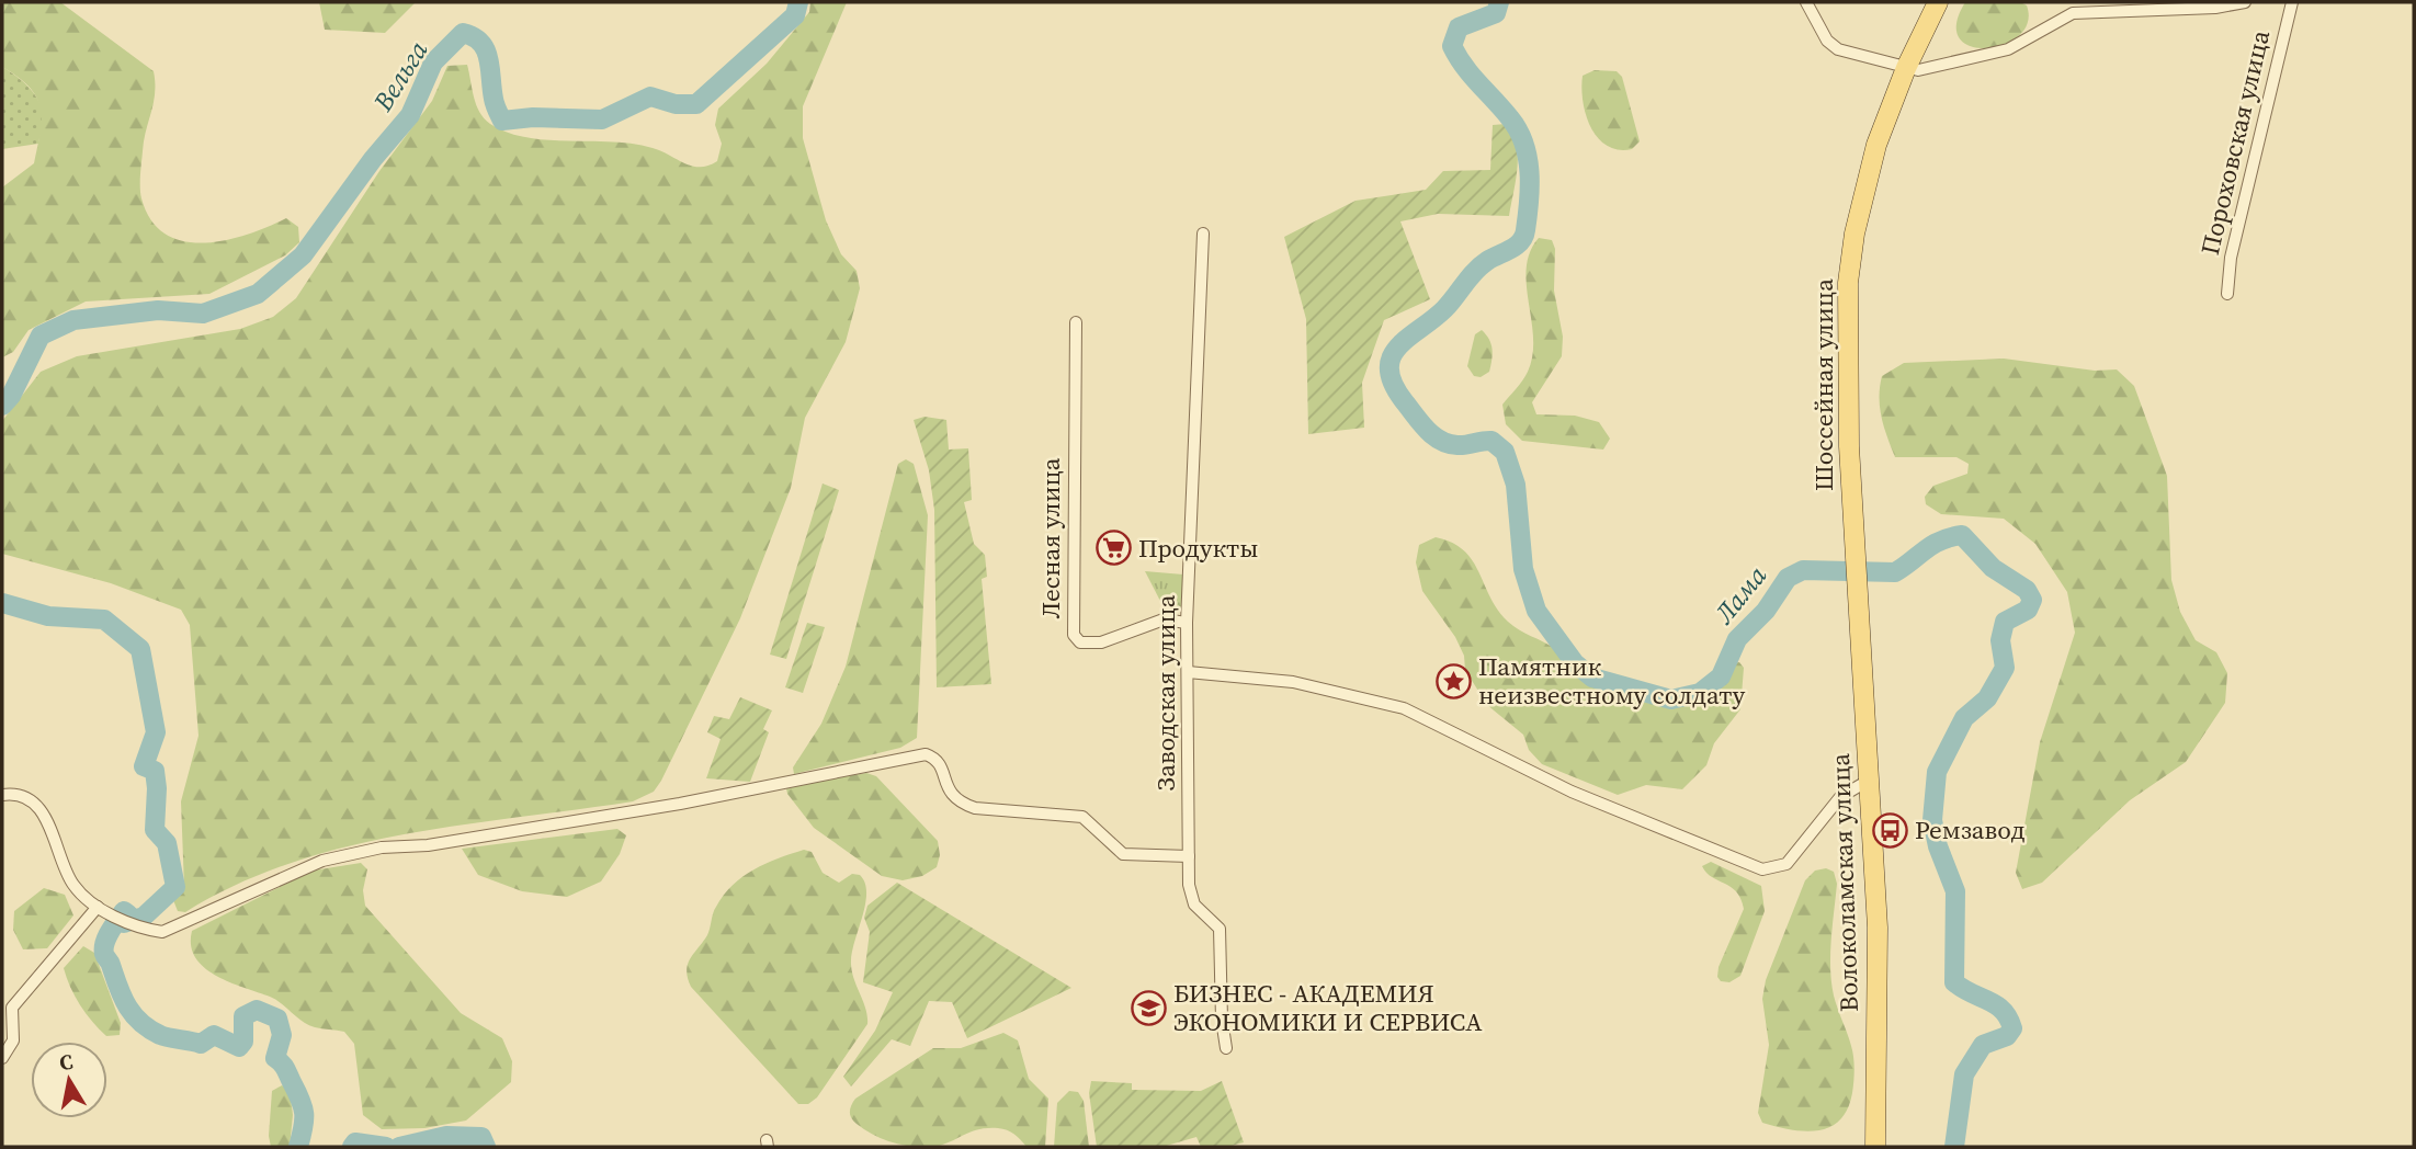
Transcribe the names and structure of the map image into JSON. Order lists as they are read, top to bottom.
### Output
{
  "streets": {
    "main road": ["Шоссейная улица", "Волоколамская улица"],
    "street": ["Пороховская улица", "Лесная улица", "Заводская улица"]
  },
  "crossings": [
    ["Шоссейная улица", "Волоколамская улица"],
    ["Лесная улица", "Заводская улица"]
  ],
  "water": ["Вельга", "Лама"],
  "places": {
    "supermarket": ["Продукты"],
    "place": ["Памятник неизвестному солдату"],
    "bus stop": ["Ремзавод"],
    "school or university": ["БИЗНЕС - АКАДЕМИЯ ЭКОНОМИКИ И СЕРВИСА"]
  },
  "north": "top"
}
